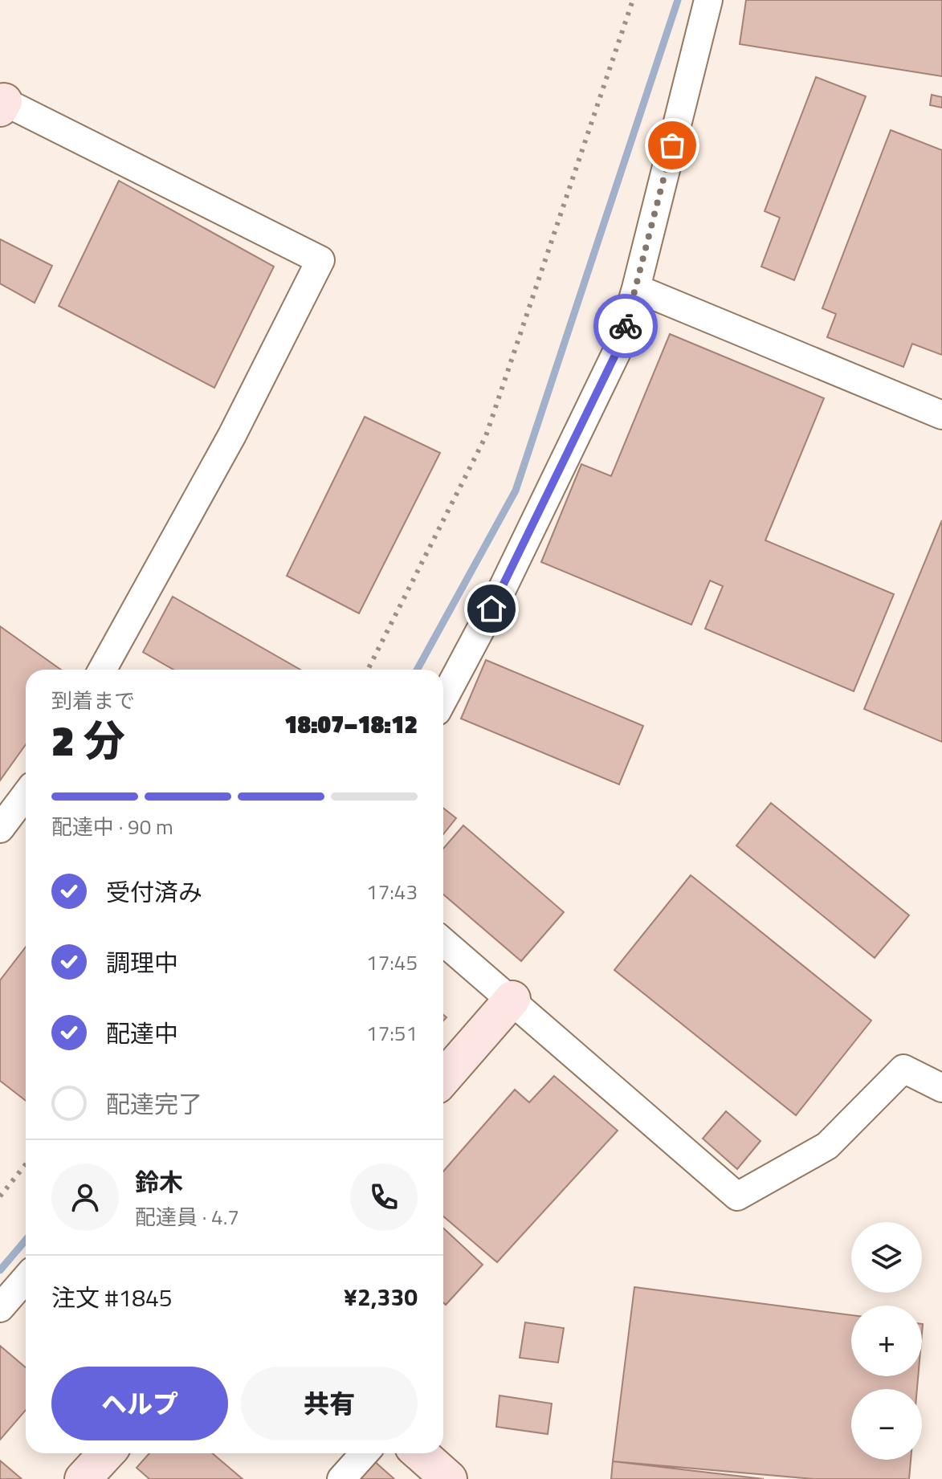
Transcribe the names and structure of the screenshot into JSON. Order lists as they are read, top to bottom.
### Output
{
  "page": {
    "heading": ["2 分", "到着まで", "18:07–18:12"],
    "panel": [
      "鈴木",
      "配達員 · 4.7",
      "注文 #1845",
      "¥2,330"
    ],
    "bar": "配達中 · 90 m",
    "list": [
      ["受付済み", "17:43"],
      ["調理中", "17:45"],
      ["配達中", "17:51"],
      "配達完了"
    ],
    "map_buttons": ["+", "−"],
    "buttons": ["ヘルプ", "共有"]
  }
}
